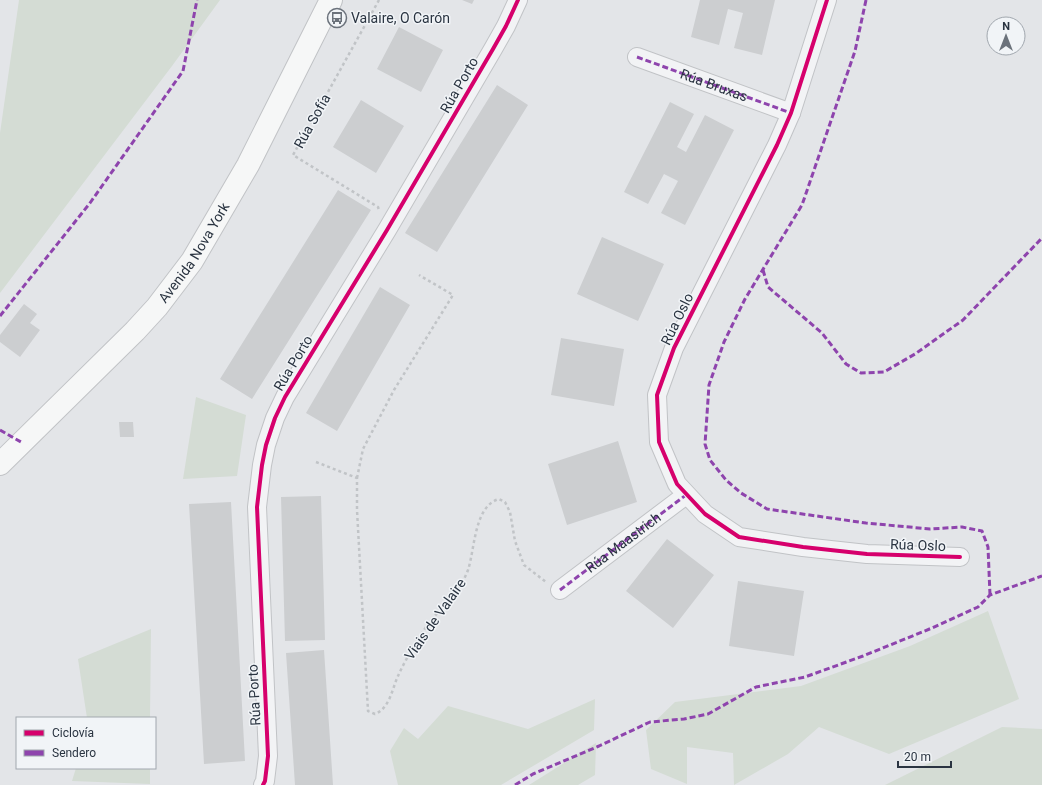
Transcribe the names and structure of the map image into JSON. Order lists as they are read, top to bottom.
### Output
{
  "streets": {
    "street": [
      "Rúa Porto",
      "Rúa Bruxas",
      "Avenida Nova York",
      "Rúa Oslo",
      "Rúa Maastrich"
    ],
    "path": ["Rúa Sofía", "Viais de Valaire"]
  },
  "crossings": [
    ["Rúa Porto", "Rúa Sofía"],
    ["Rúa Bruxas", "Rúa Oslo"],
    ["Rúa Oslo", "Rúa Maastrich"],
    ["Rúa Maastrich", "Viais de Valaire"]
  ],
  "places": {
    "bus stop": ["Valaire, O Carón"]
  },
  "legend": ["Ciclovía", "Sendero"],
  "scale_bar": "20 m",
  "north": "top"
}
